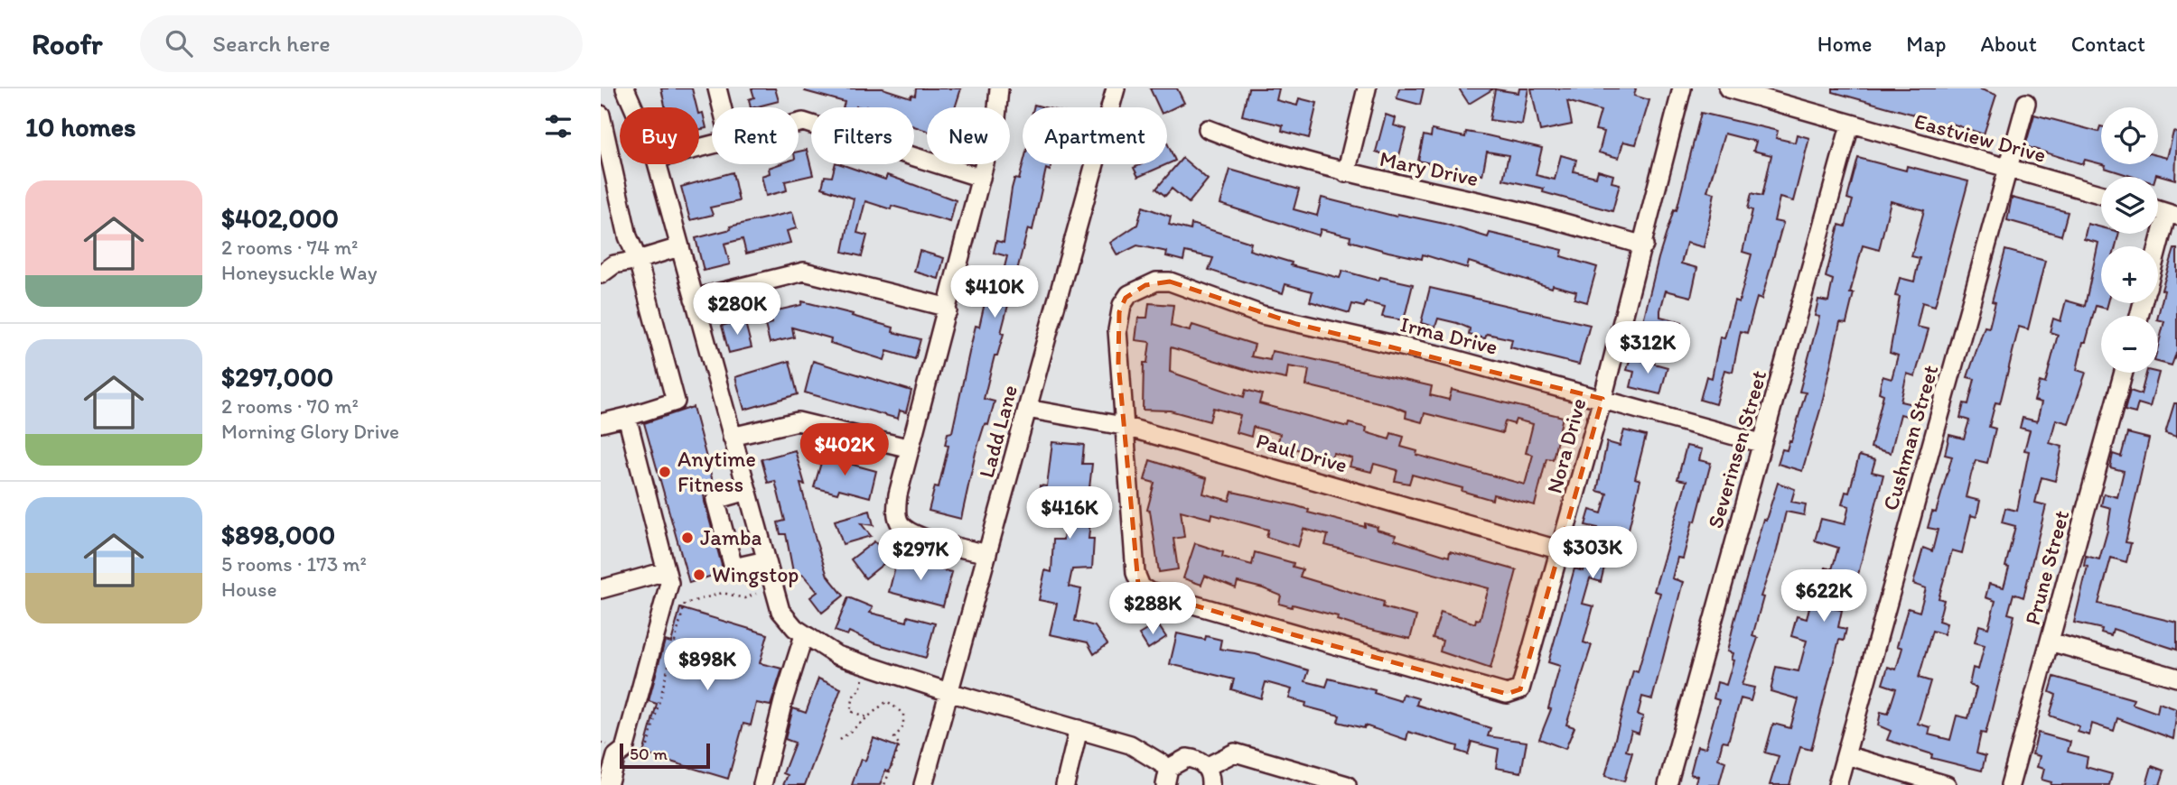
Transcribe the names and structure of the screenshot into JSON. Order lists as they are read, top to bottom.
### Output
{
  "streets": {
    "street": [
      "Eastview Drive",
      "Mary Drive",
      "Irma Drive",
      "Ladd Lane",
      "Cushman Street",
      "Nora Drive",
      "Severinsen Street",
      "Paul Drive",
      "Prune Street"
    ]
  },
  "crossings": [
    ["Eastview Drive", "Cushman Street"],
    ["Eastview Drive", "Severinsen Street"],
    ["Mary Drive", "Nora Drive"],
    ["Irma Drive", "Nora Drive"],
    ["Irma Drive", "Severinsen Street"],
    ["Irma Drive", "Paul Drive"],
    ["Ladd Lane", "Paul Drive"],
    ["Nora Drive", "Paul Drive"]
  ],
  "places": ["Anytime Fitness", "Jamba", "Wingstop"],
  "scale_bar": "50 m",
  "page": {
    "header": "Roofr",
    "search": "Search here",
    "nav": [
      "Home",
      "Map",
      "About",
      "Contact"
    ],
    "heading": "10 homes",
    "map_buttons": ["+", "−"],
    "chip": [
      "Buy",
      "Rent",
      "Filters",
      "New",
      "Apartment"
    ],
    "list": [
      {
        "name": "$402,000",
        "note": "2 rooms · 74 m² · Honeysuckle Way"
      },
      {
        "name": "$297,000",
        "note": "2 rooms · 70 m² · Morning Glory Drive"
      },
      {
        "name": "$898,000",
        "note": "5 rooms · 173 m² · House"
      }
    ],
    "price": [
      "$410K",
      "$280K",
      "$312K",
      "$402K",
      "$416K",
      "$303K",
      "$297K",
      "$622K",
      "$288K",
      "$898K"
    ],
    "scale": "50 m"
  }
}
